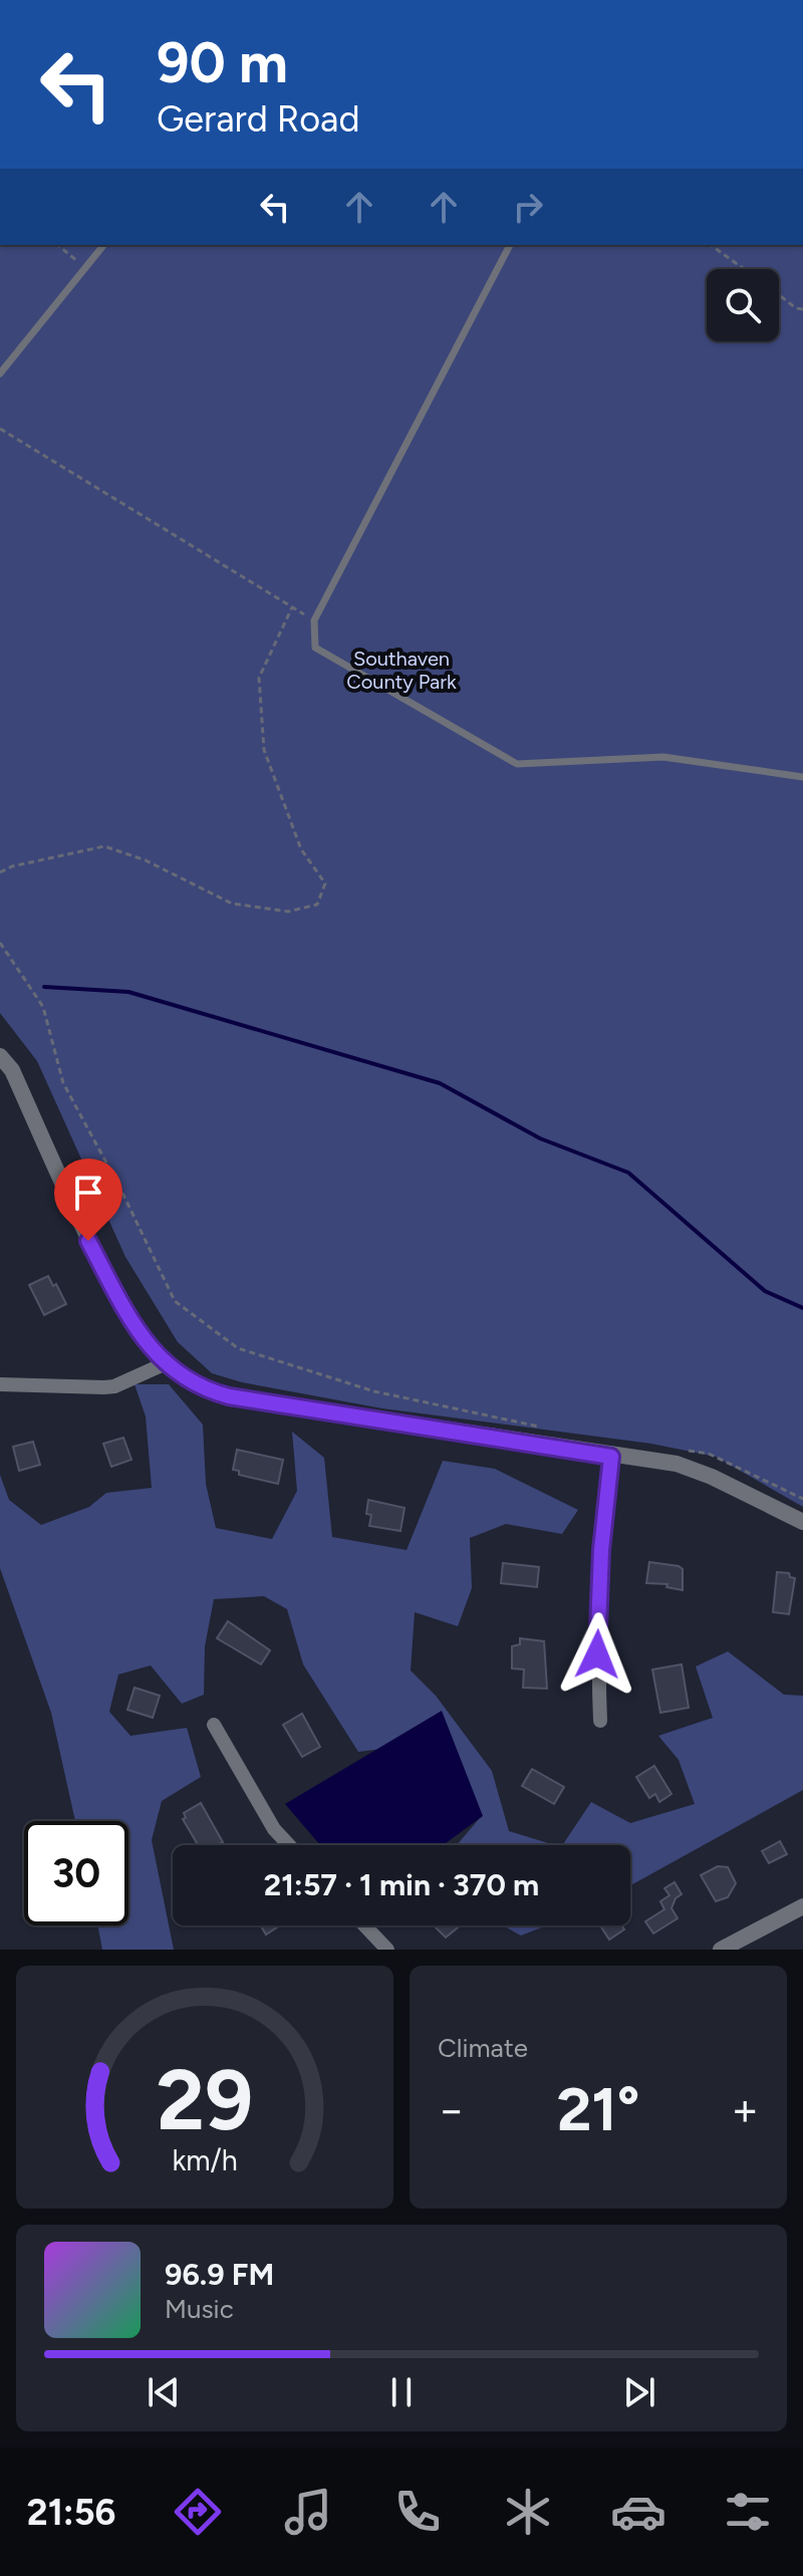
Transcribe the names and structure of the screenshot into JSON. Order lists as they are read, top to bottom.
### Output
{
  "parks": ["Southaven County Park"],
  "page": {
    "turn": ["90 m", "Gerard Road"],
    "limit": "30",
    "trip": "21:57 · 1 min · 370 m",
    "tile": "Climate",
    "heat": ["−", "21°", "+"],
    "song": ["96.9 FM", "Music"],
    "tabs": "21:56",
    "gauge": ["29", "km/h"]
  }
}
